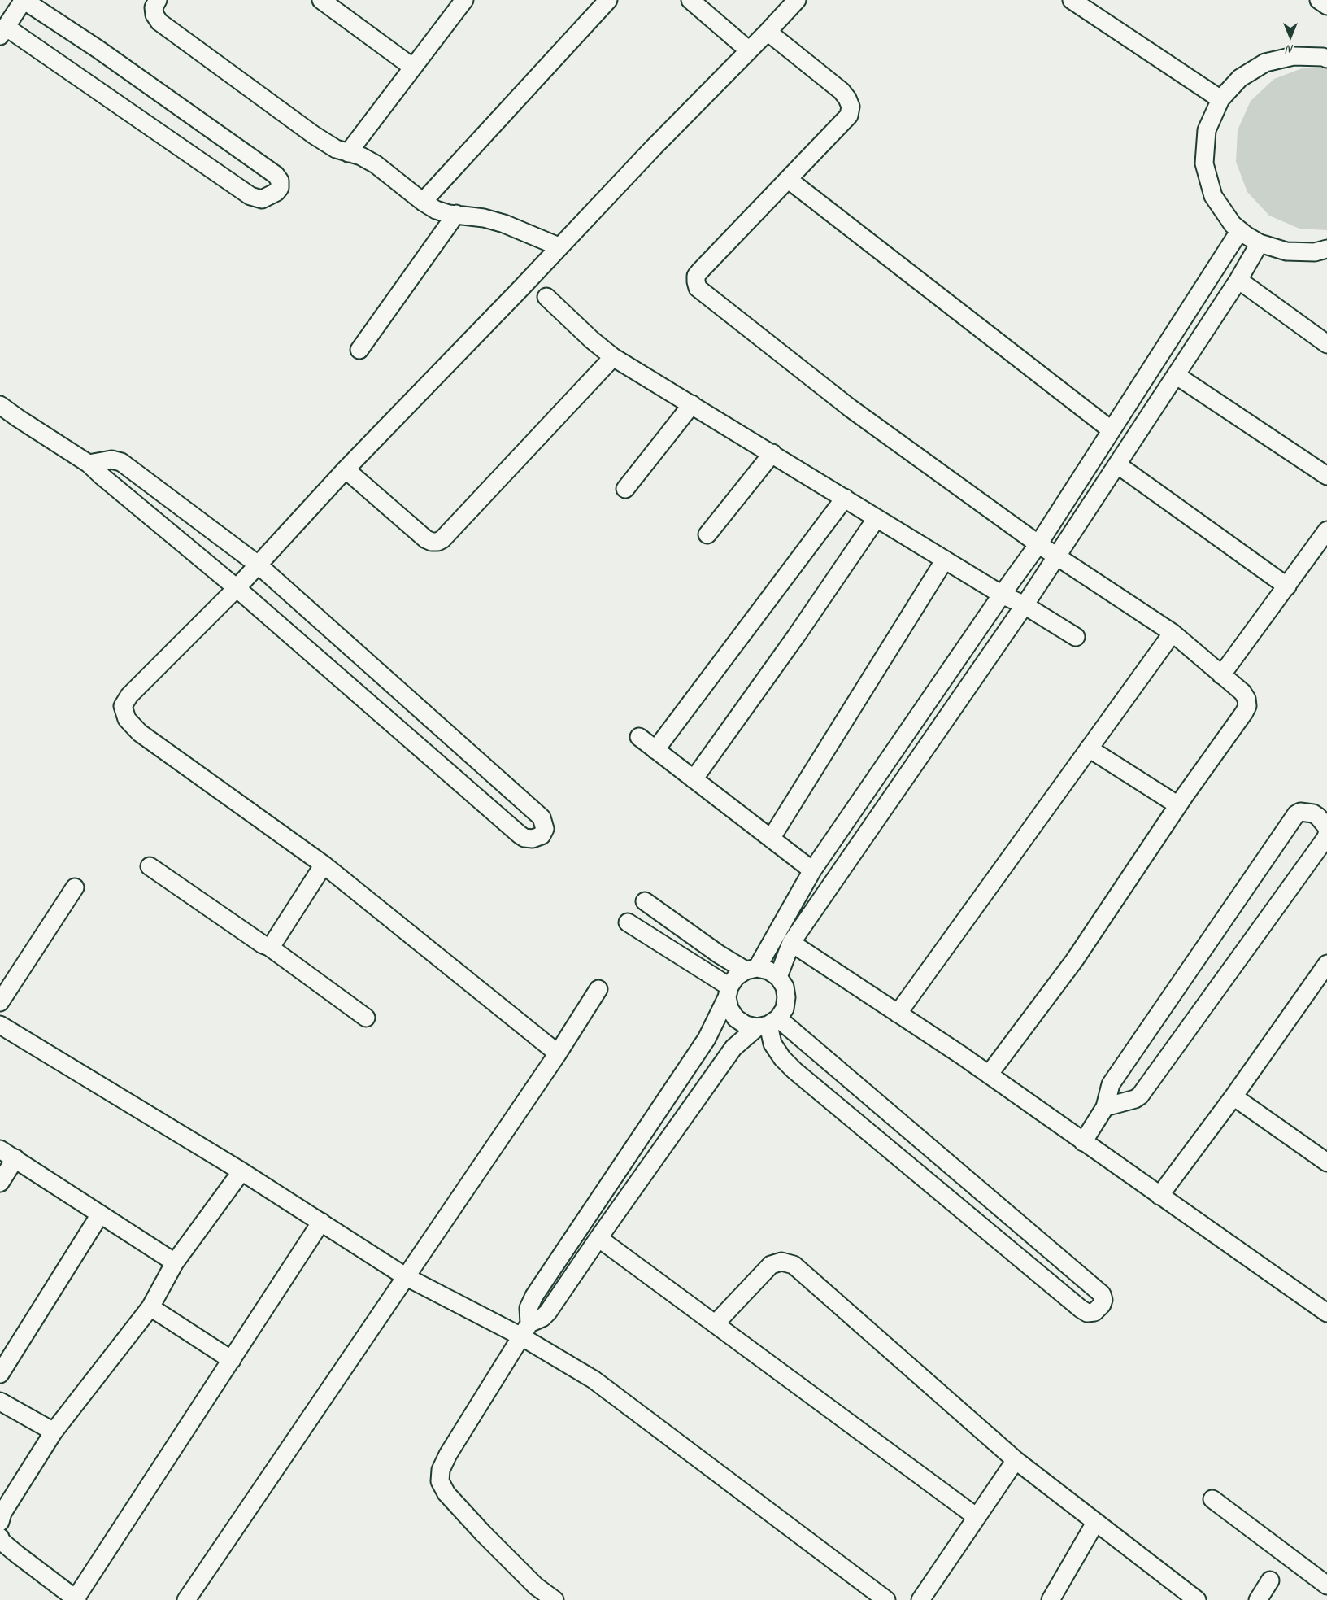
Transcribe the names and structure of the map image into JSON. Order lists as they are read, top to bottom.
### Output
{
  "north": "bottom"
}
